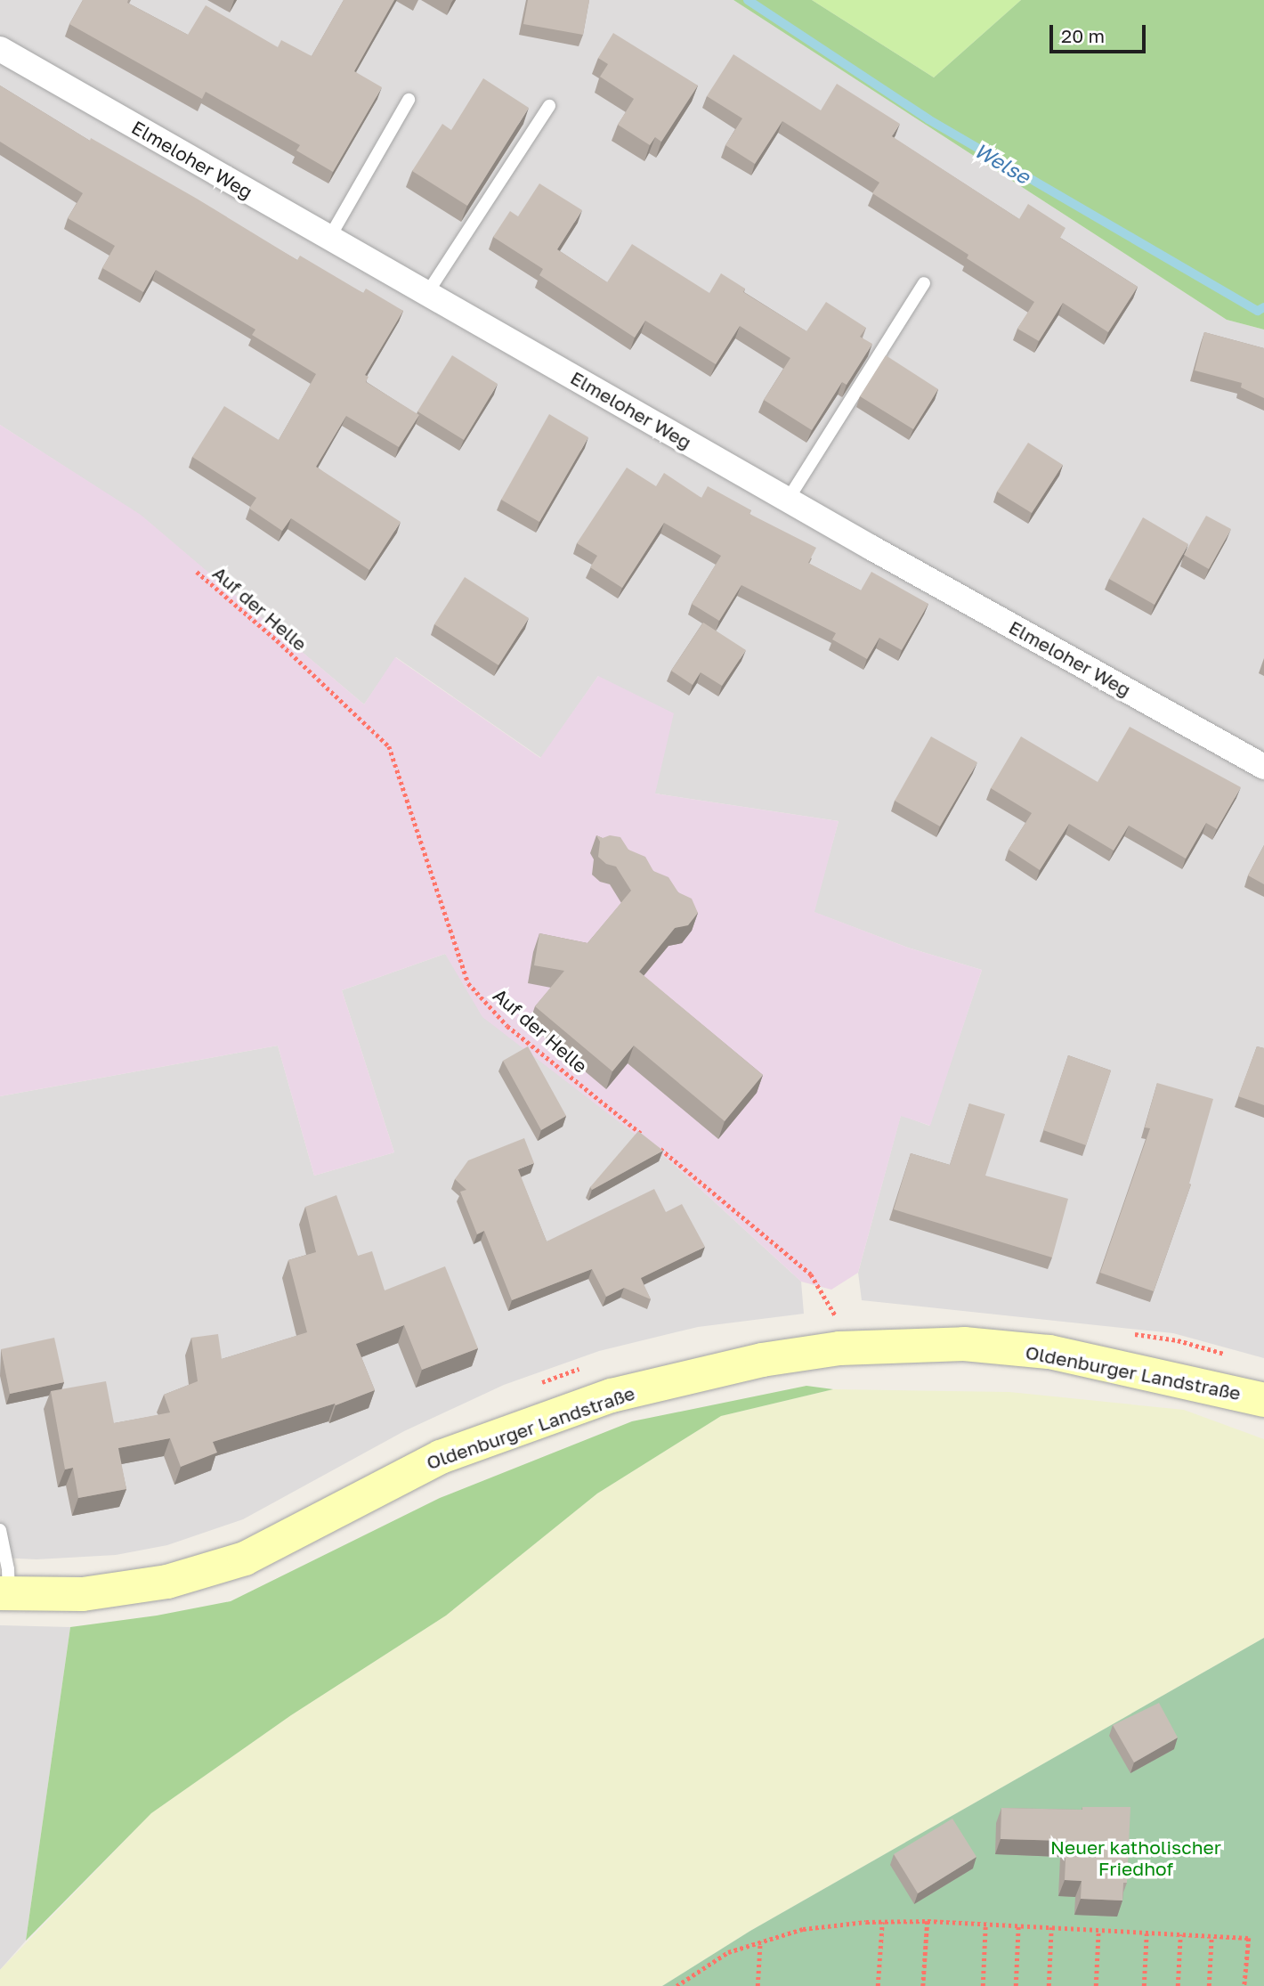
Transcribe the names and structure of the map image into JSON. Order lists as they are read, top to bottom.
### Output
{
  "streets": {
    "main road": ["Oldenburger Landstraße"],
    "street": ["Elmeloher Weg"],
    "path": ["Auf der Helle"]
  },
  "water": ["Welse"],
  "parks": ["Neuer katholischer Friedhof"],
  "scale_bar": "20 m"
}
